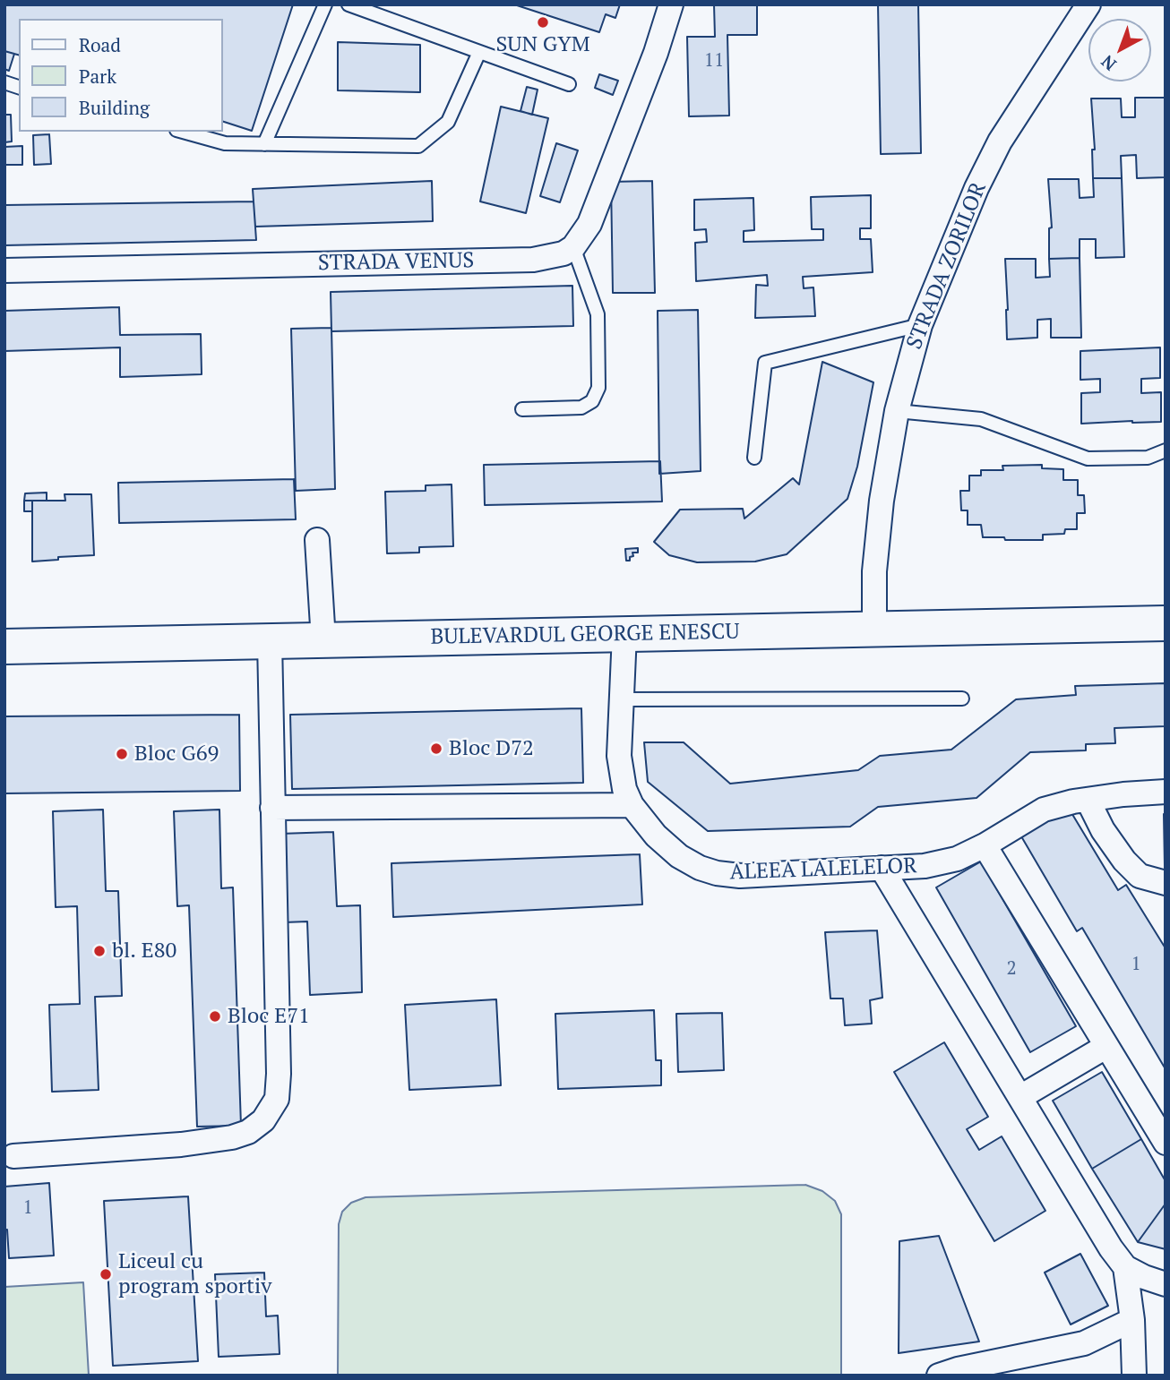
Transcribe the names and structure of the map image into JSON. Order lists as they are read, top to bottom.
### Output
{
  "streets": {
    "main road": ["BULEVARDUL GEORGE ENESCU"],
    "street": ["STRADA VENUS", "STRADA ZORILOR", "ALEEA LALELELOR"]
  },
  "crossings": [
    ["STRADA ZORILOR", "BULEVARDUL GEORGE ENESCU"],
    ["BULEVARDUL GEORGE ENESCU", "ALEEA LALELELOR"]
  ],
  "places": [
    "SUN GYM",
    "Bloc D72",
    "Bloc G69",
    "bl. E80",
    "Bloc E71",
    "Liceul cu program sportiv"
  ],
  "house_numbers": [
    "11",
    "1",
    "2",
    "1"
  ],
  "legend": ["Road", "Park", "Building"],
  "north": "bottom left"
}
